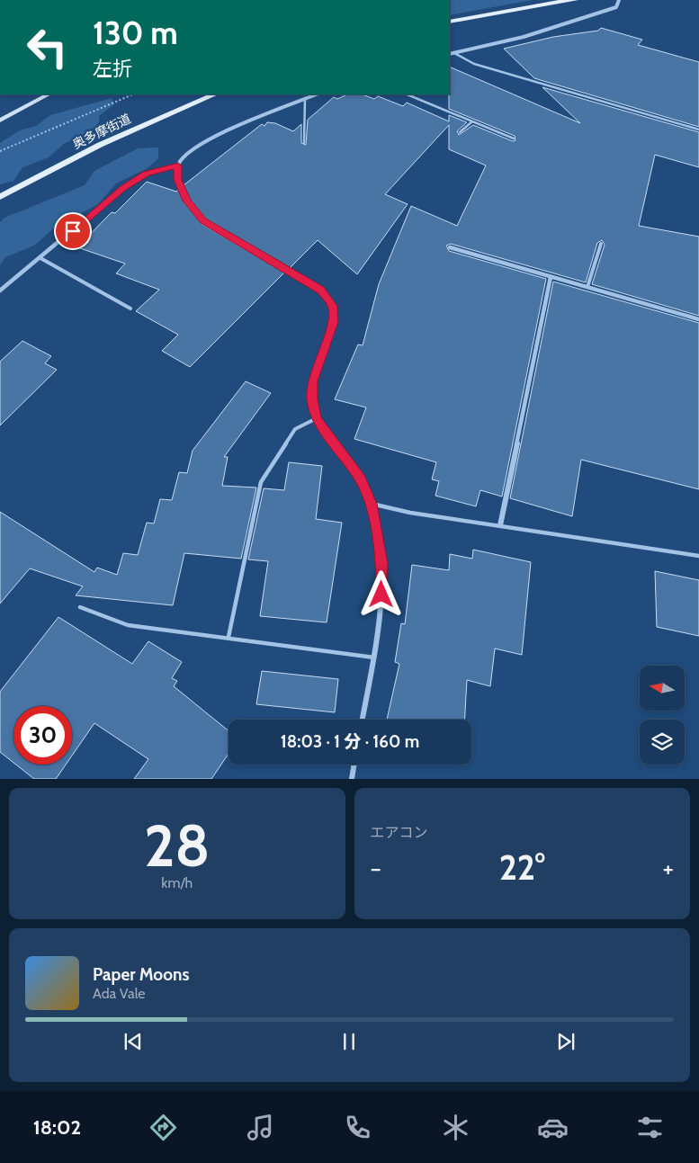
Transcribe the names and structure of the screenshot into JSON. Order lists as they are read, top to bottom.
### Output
{
  "streets": {
    "main road": ["奥多摩街道"]
  },
  "north": "left",
  "page": {
    "turn": ["130 m", "左折"],
    "limit": "30",
    "trip": "18:03 · 1 分 · 160 m",
    "tile": [
      ["28", "km/h"],
      "エアコン"
    ],
    "heat": ["−", "22°", "+"],
    "song": ["Paper Moons", "Ada Vale"],
    "tabs": "18:02"
  }
}
